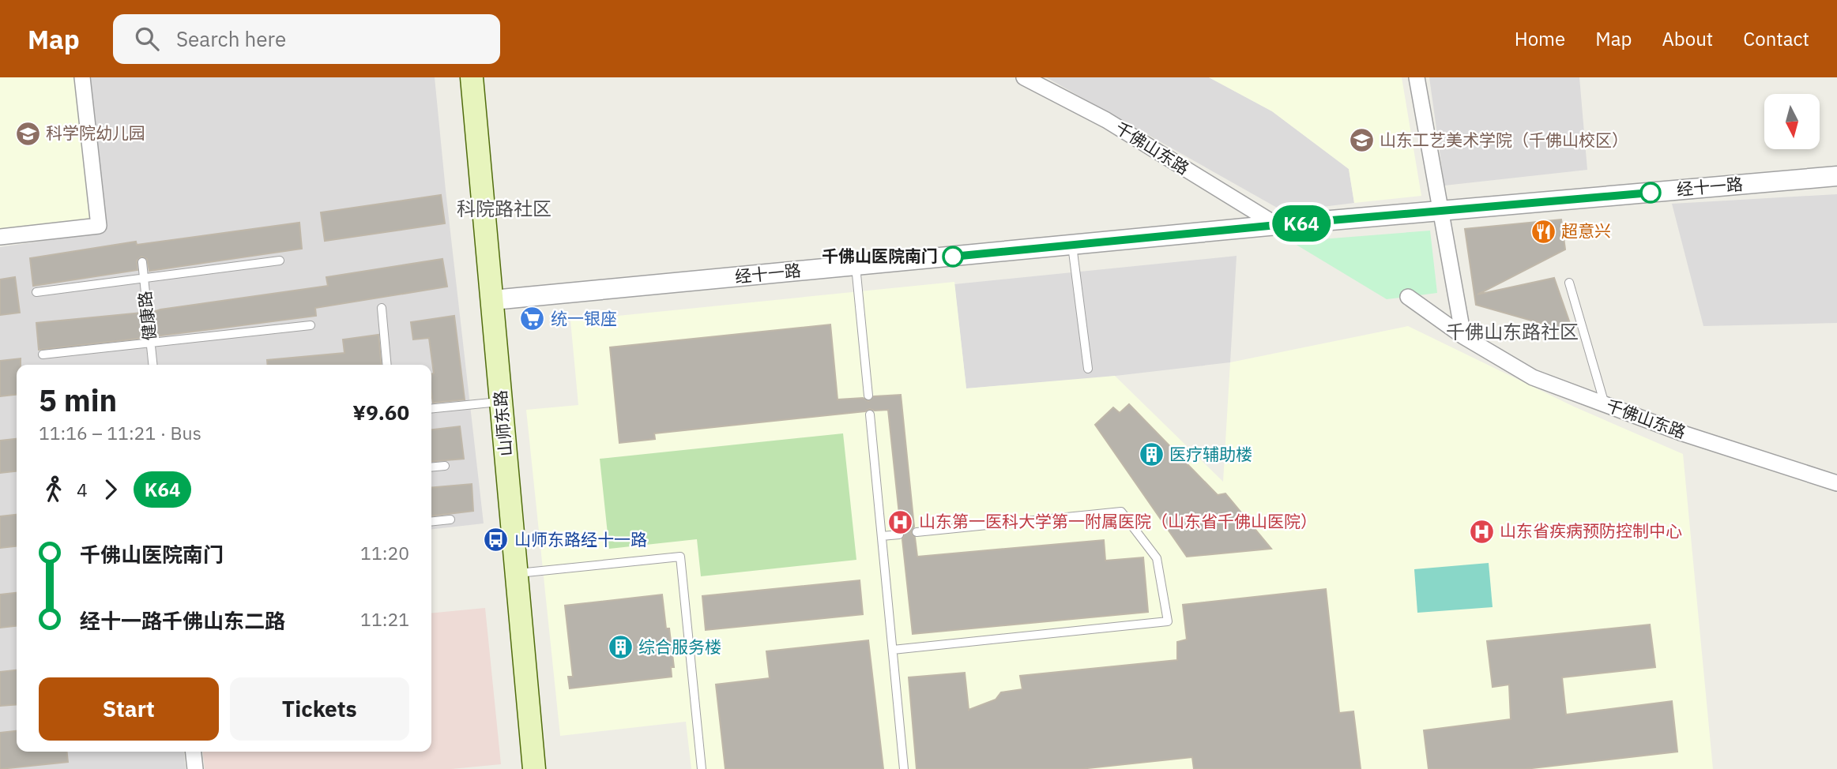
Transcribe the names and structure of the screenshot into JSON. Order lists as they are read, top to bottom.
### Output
{
  "streets": {
    "main road": ["山师东路"],
    "street": ["千佛山东路", "经十一路"],
    "lane": ["健康路"]
  },
  "crossings": [
    ["千佛山东路", "经十一路"],
    ["经十一路", "山师东路"]
  ],
  "districts": ["科院路社区", "千佛山东路社区"],
  "places": {
    "school or university": ["科学院幼儿园", "山东工艺美术学院（千佛山校区）"],
    "restaurant": ["超意兴"],
    "other": ["千佛山医院南门"],
    "supermarket": ["统一银座"],
    "building": ["医疗辅助楼", "综合服务楼"],
    "hospital": ["山东第一医科大学第一附属医院（山东省千佛山医院）", "山东省疾病预防控制中心"],
    "bus stop": ["山师东路经十一路"]
  },
  "lines": ["bus line K64"],
  "north": "bottom",
  "page": {
    "header": "Map",
    "search": "Search here",
    "nav": [
      "Home",
      "Map",
      "About",
      "Contact"
    ],
    "on_map": "K64",
    "heading": ["5 min", "11:16 – 11:21 · Bus", "¥9.60"],
    "legs": ["4", "K64"],
    "list": [
      {
        "name": "千佛山医院南门",
        "value": "11:20"
      },
      {
        "name": "经十一路千佛山东二路",
        "value": "11:21"
      }
    ],
    "buttons": ["Start", "Tickets"]
  }
}
